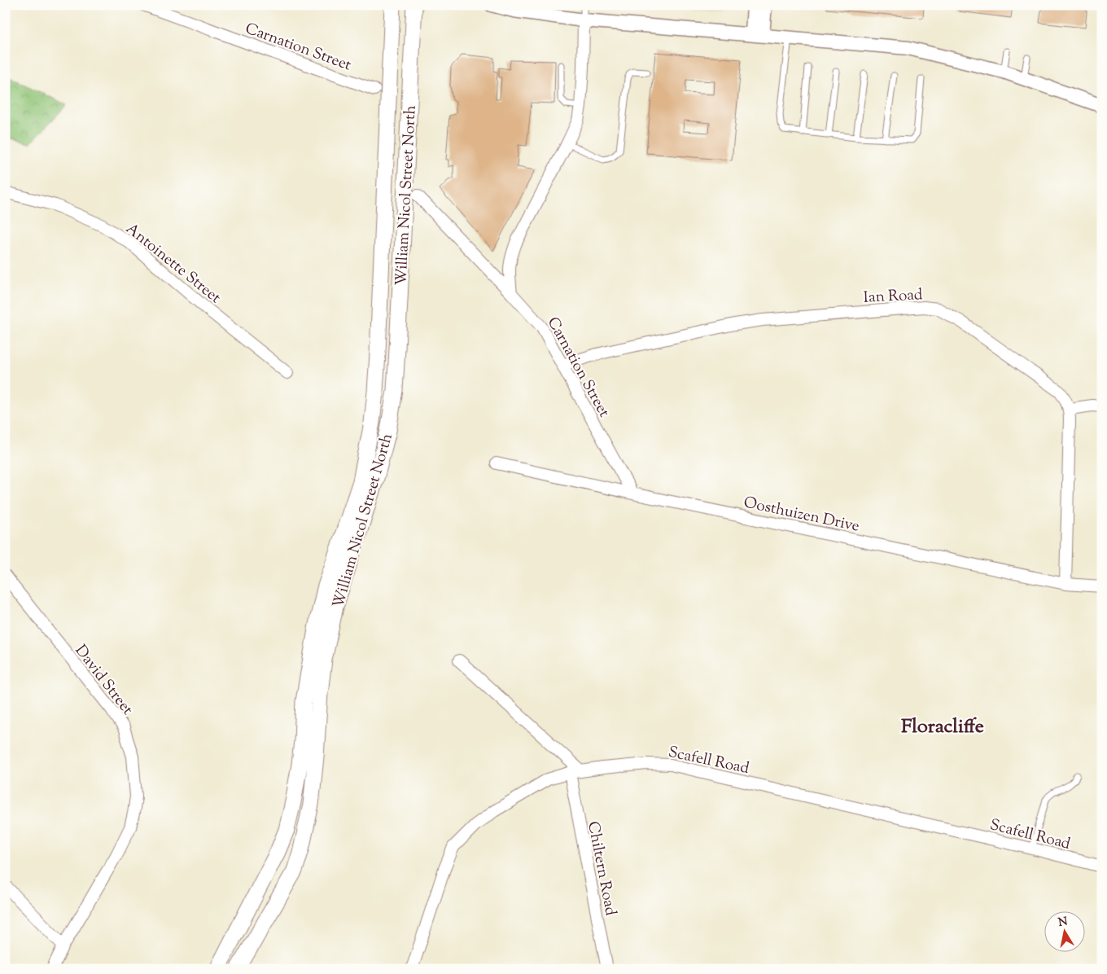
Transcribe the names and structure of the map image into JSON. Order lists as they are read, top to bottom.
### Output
{
  "streets": {
    "main road": ["William Nicol Street North"],
    "street": [
      "Carnation Street",
      "Antoinette Street",
      "Ian Road",
      "Oosthuizen Drive",
      "David Street",
      "Scafell Road",
      "Chiltern Road"
    ]
  },
  "crossings": [
    ["Carnation Street", "Ian Road"],
    ["Carnation Street", "Oosthuizen Drive"],
    ["Scafell Road", "Chiltern Road"]
  ],
  "districts": ["Floracliffe"],
  "north": "top"
}
